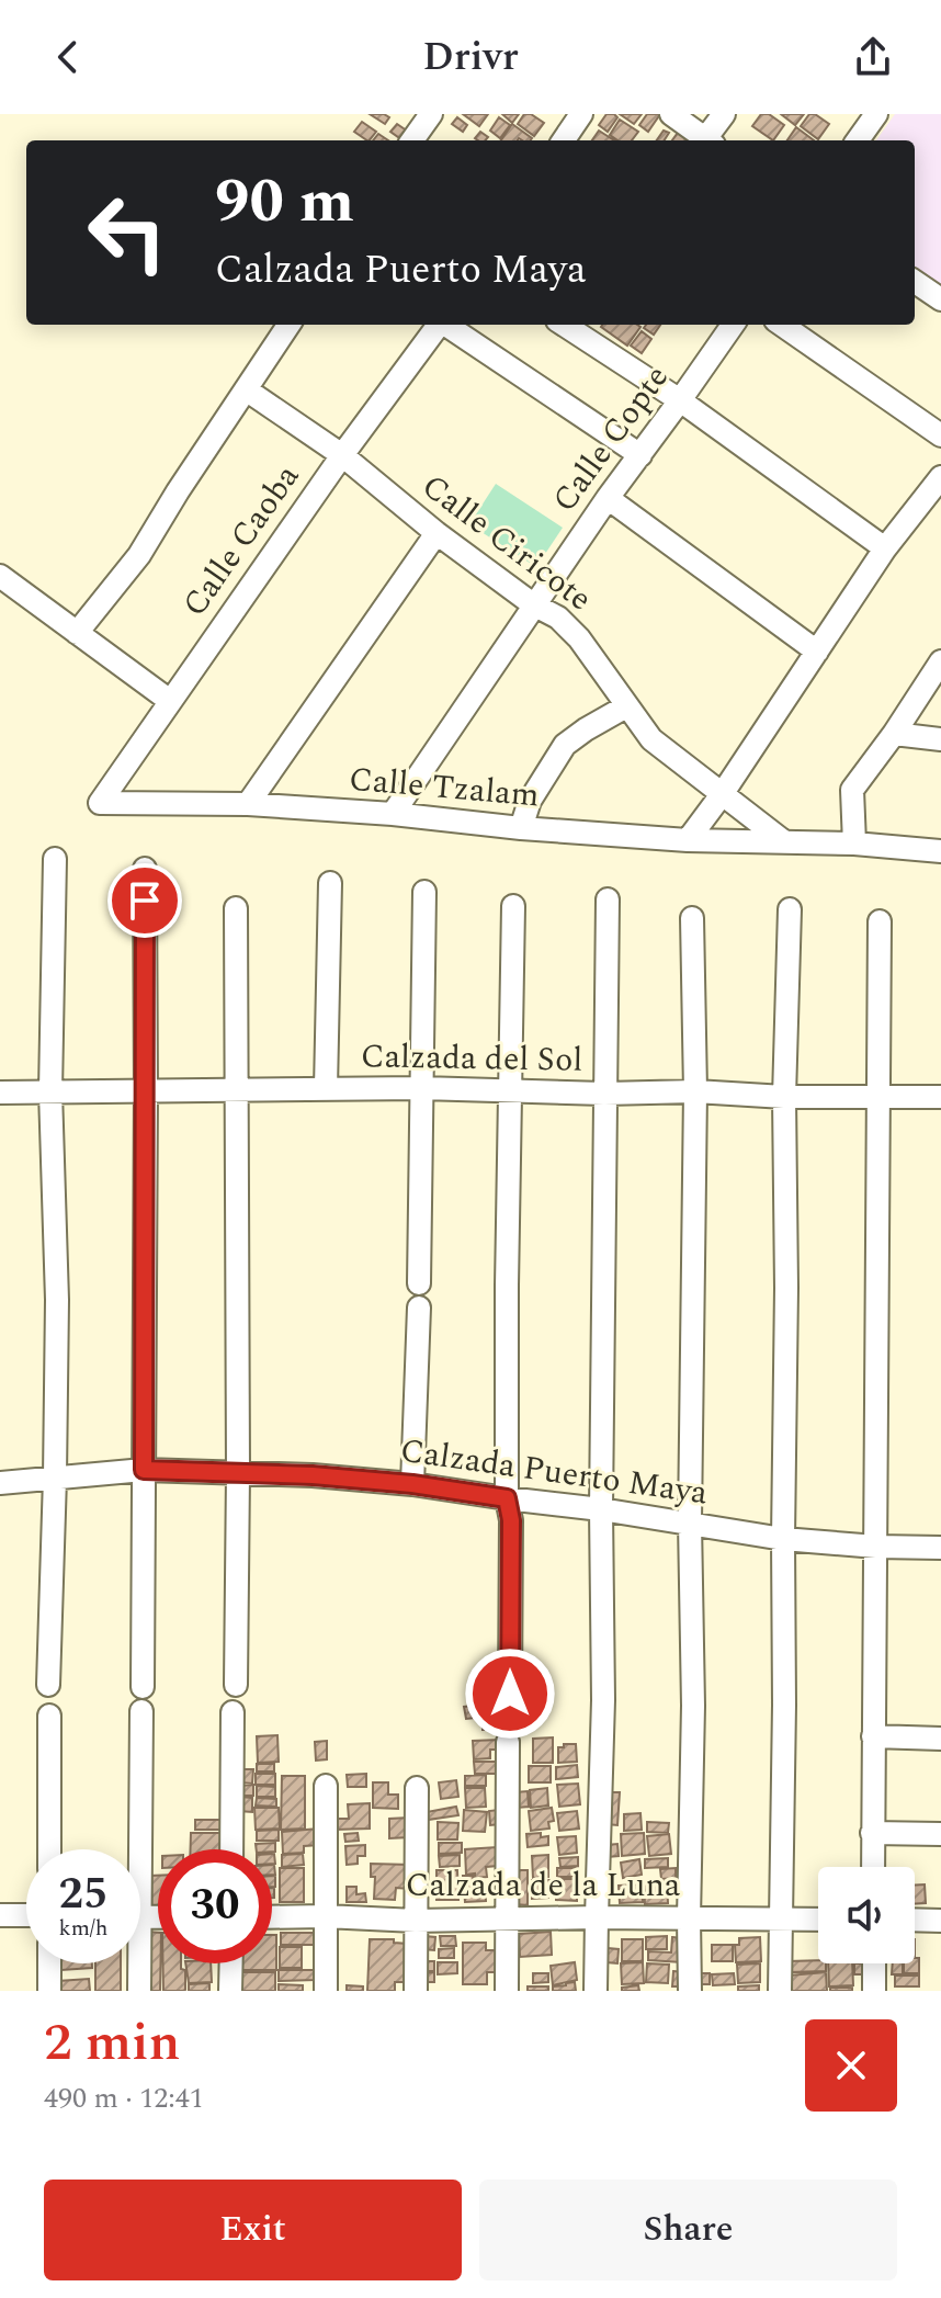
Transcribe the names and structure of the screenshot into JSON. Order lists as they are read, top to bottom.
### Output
{
  "streets": {
    "street": [
      "Calle Copte",
      "Calle Caoba",
      "Calle Ciricote",
      "Calle Tzalam",
      "Calzada del Sol",
      "Calzada Puerto Maya",
      "Calzada de la Luna"
    ]
  },
  "crossings": [
    ["Calle Copte", "Calle Ciricote"],
    ["Calle Copte", "Calle Tzalam"],
    ["Calle Caoba", "Calle Ciricote"],
    ["Calle Caoba", "Calle Tzalam"],
    ["Calle Ciricote", "Calle Tzalam"]
  ],
  "page": {
    "header": "Drivr",
    "turn": ["90 m", "Calzada Puerto Maya"],
    "speed": "25 km/h",
    "limit": "30",
    "heading": ["2 min", "490 m · 12:41"],
    "buttons": ["Exit", "Share"]
  }
}
